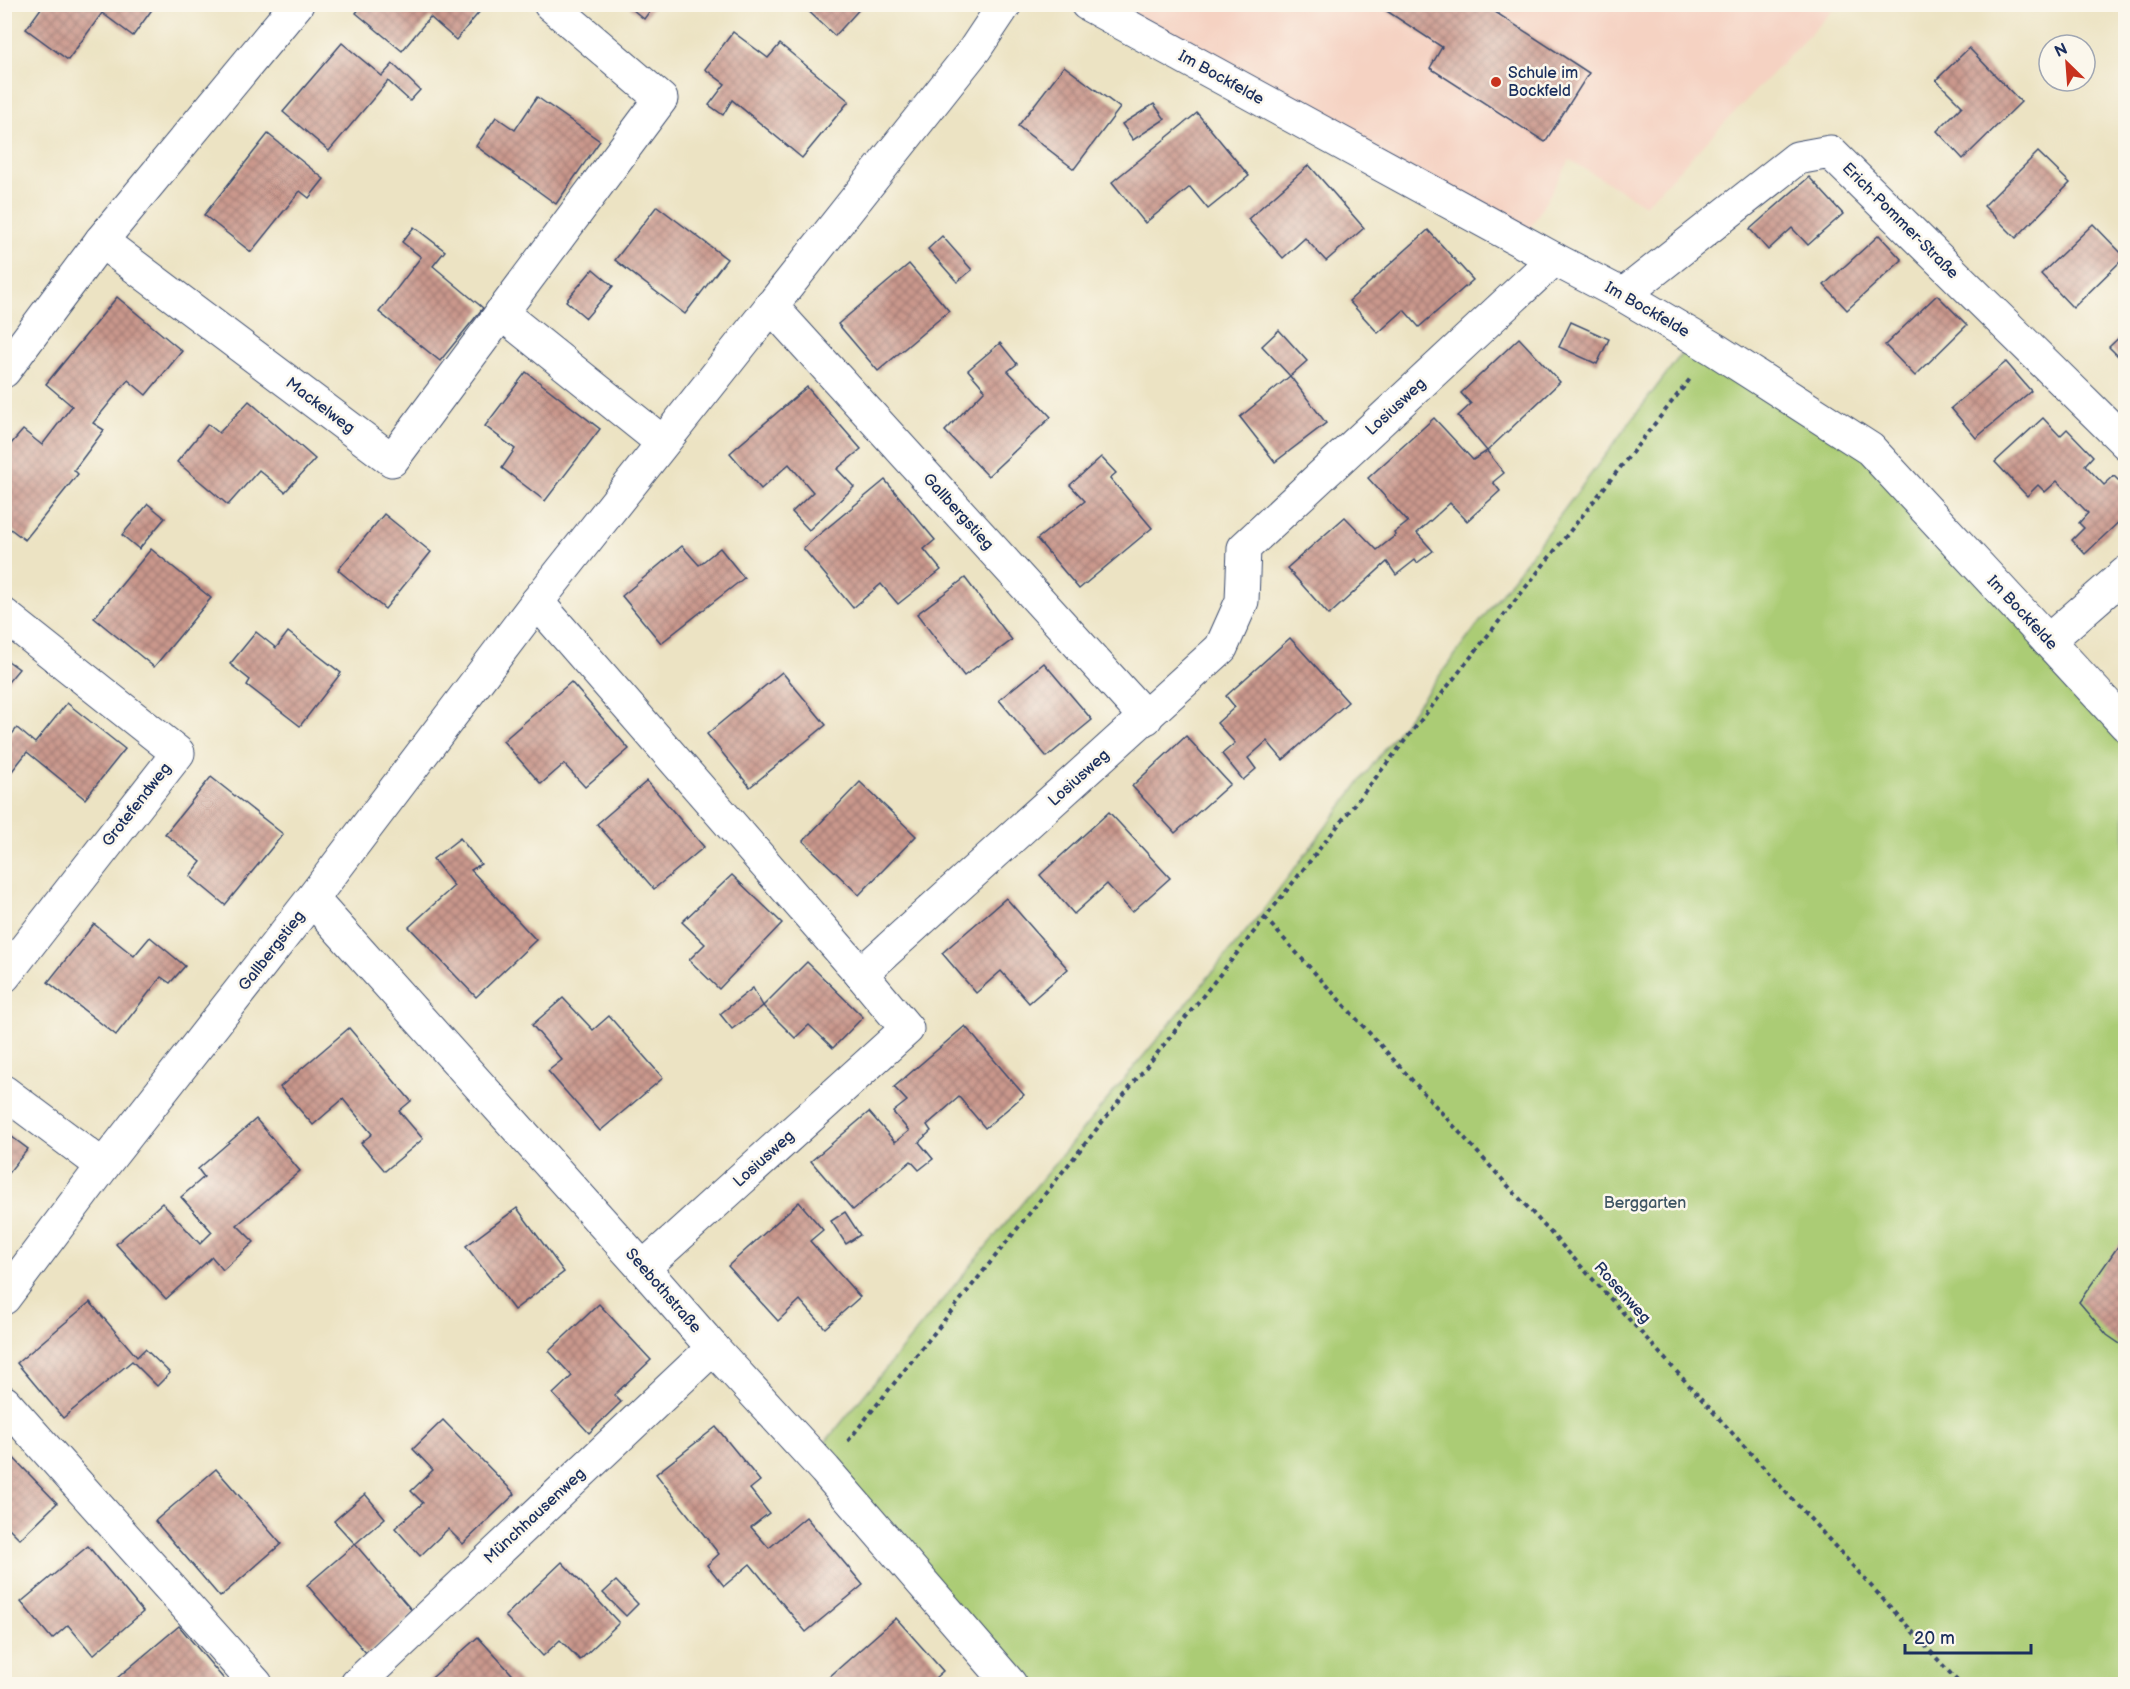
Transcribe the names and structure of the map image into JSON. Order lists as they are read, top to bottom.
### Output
{
  "streets": {
    "street": [
      "Im Bockfelde",
      "Erich-Pommer-Straße",
      "Mackelweg",
      "Losiusweg",
      "Gallbergstieg",
      "Grotefendweg",
      "Seebothstraße",
      "Münchhausenweg"
    ],
    "path": ["Rosenweg"]
  },
  "crossings": [
    ["Im Bockfelde", "Erich-Pommer-Straße"],
    ["Im Bockfelde", "Losiusweg"],
    ["Losiusweg", "Gallbergstieg"],
    ["Losiusweg", "Seebothstraße"],
    ["Gallbergstieg", "Seebothstraße"],
    ["Seebothstraße", "Münchhausenweg"]
  ],
  "parks": ["Berggarten"],
  "places": ["Schule im Bockfeld"],
  "scale_bar": "20 m",
  "north": "top left"
}
